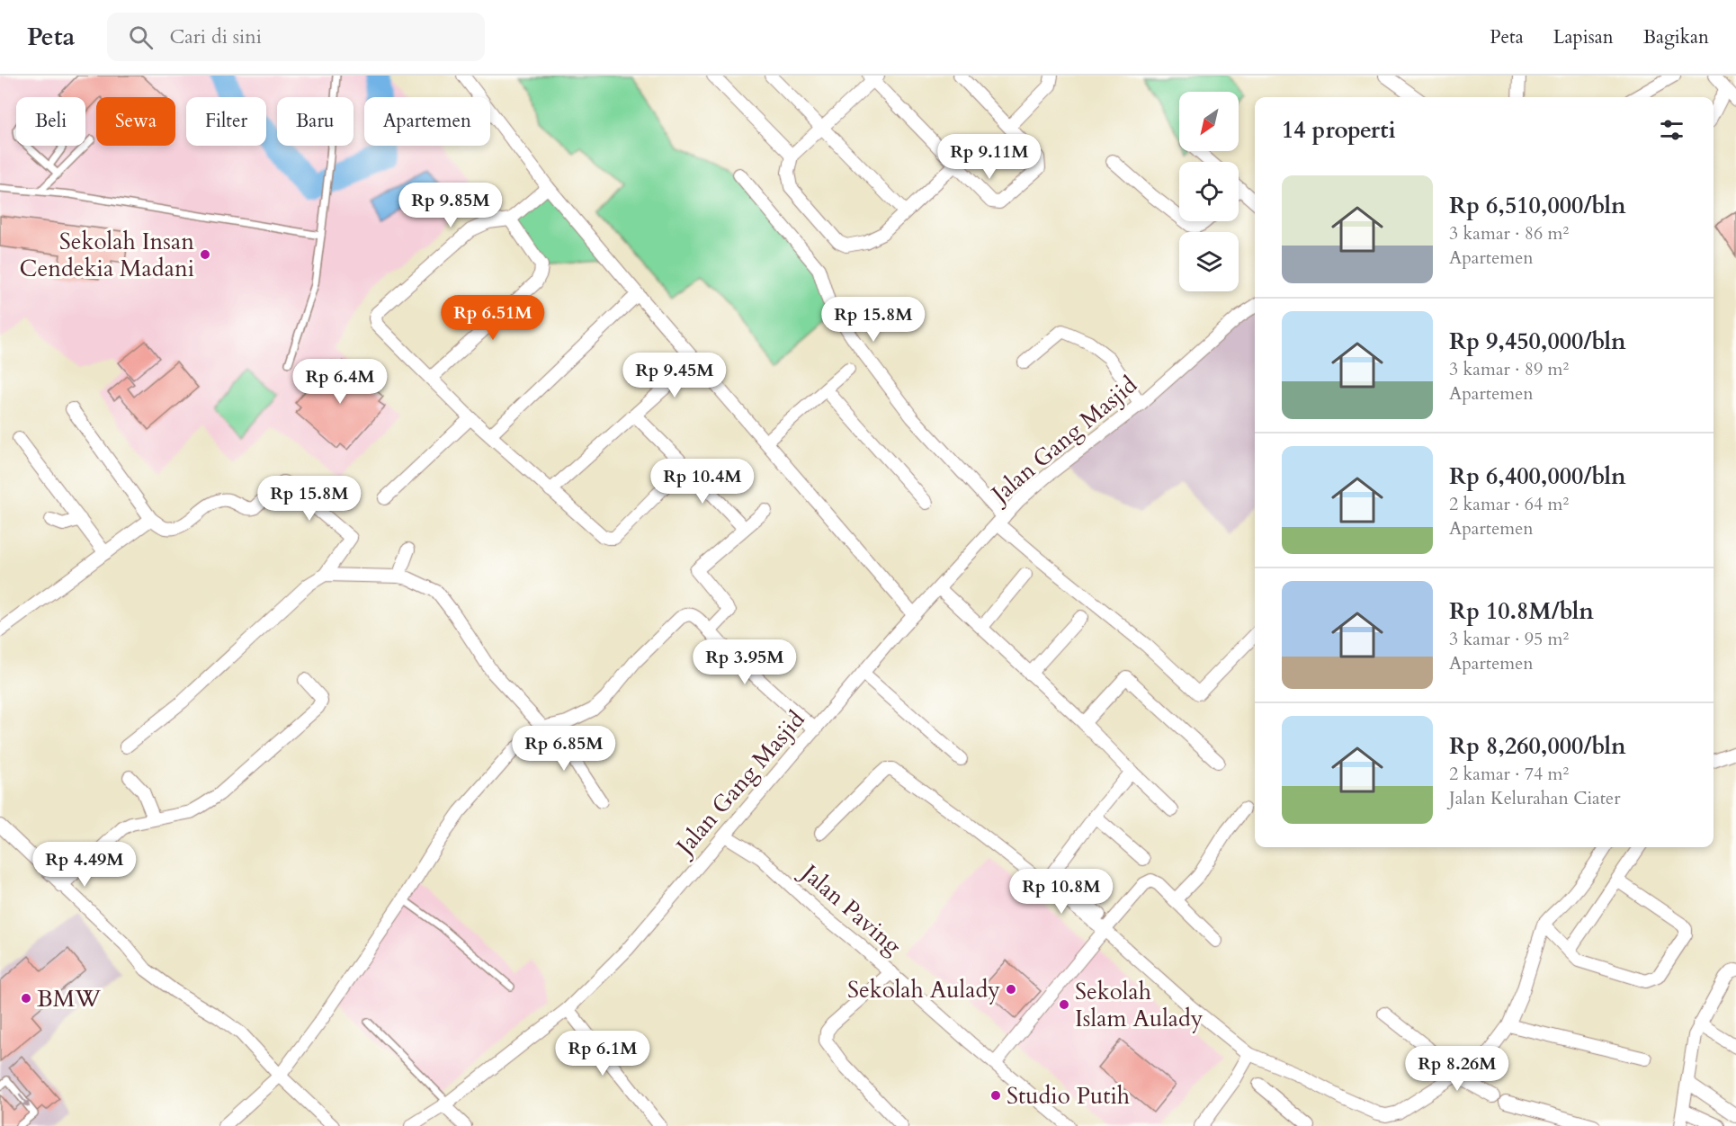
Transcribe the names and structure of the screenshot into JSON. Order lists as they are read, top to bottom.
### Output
{
  "streets": {
    "street": ["Jalan Gang Masjid", "Jalan Paving"]
  },
  "crossings": [
    ["Jalan Gang Masjid", "Jalan Paving"]
  ],
  "places": [
    "Sekolah Insan Cendekia Madani",
    "Sekolah Aulady",
    "BMW",
    "Sekolah Islam Aulady",
    "Studio Putih"
  ],
  "north": "bottom left",
  "page": {
    "header": "Peta",
    "search": "Cari di sini",
    "nav": ["Peta", "Lapisan", "Bagikan"],
    "chip": [
      "Beli",
      "Sewa",
      "Filter",
      "Baru",
      "Apartemen"
    ],
    "heading": "14 properti",
    "price": [
      "Rp 9.11M",
      "Rp 9.85M",
      "Rp 6.51M",
      "Rp 15.8M",
      "Rp 9.45M",
      "Rp 6.4M",
      "Rp 10.4M",
      "Rp 15.8M",
      "Rp 3.95M",
      "Rp 6.85M",
      "Rp 4.49M",
      "Rp 10.8M",
      "Rp 6.1M",
      "Rp 8.26M"
    ],
    "list": [
      {
        "name": "Rp 6,510,000/bln",
        "note": "3 kamar · 86 m² · Apartemen"
      },
      {
        "name": "Rp 9,450,000/bln",
        "note": "3 kamar · 89 m² · Apartemen"
      },
      {
        "name": "Rp 6,400,000/bln",
        "note": "2 kamar · 64 m² · Apartemen"
      },
      {
        "name": "Rp 10.8M/bln",
        "note": "3 kamar · 95 m² · Apartemen"
      },
      {
        "name": "Rp 8,260,000/bln",
        "note": "2 kamar · 74 m² · Jalan Kelurahan Ciater"
      }
    ]
  }
}
